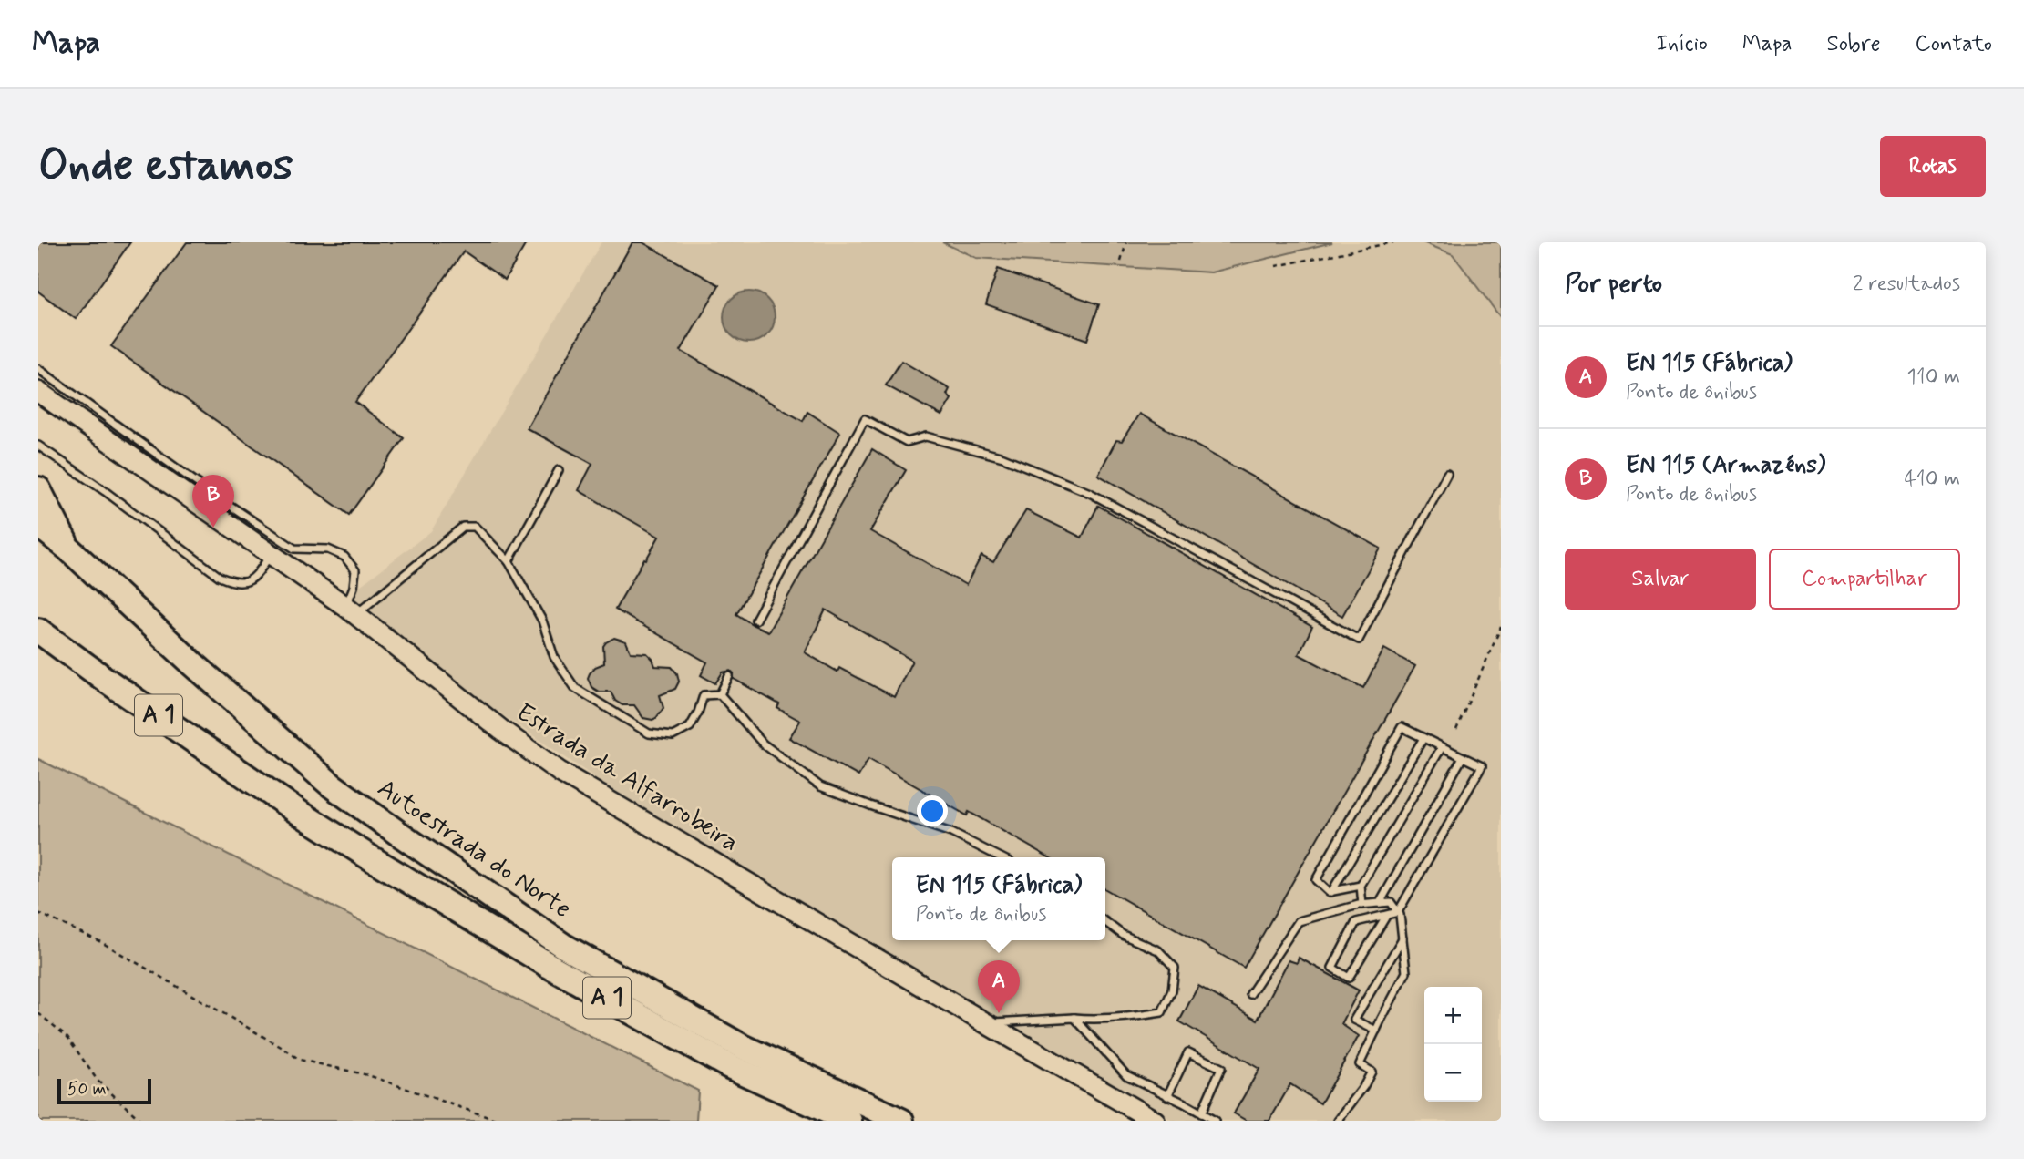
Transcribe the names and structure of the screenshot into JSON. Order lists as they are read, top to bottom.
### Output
{
  "streets": {
    "highway": ["A 1", "Autoestrada do Norte"],
    "main road": ["Estrada da Alfarrobeira"]
  },
  "crossings": [
    ["A 1", "Autoestrada do Norte"]
  ],
  "scale_bar": "50 m",
  "page": {
    "header": "Mapa",
    "nav": [
      "Início",
      "Mapa",
      "Sobre",
      "Contato"
    ],
    "buttons": [
      "Rotas",
      ["Salvar", "Compartilhar"]
    ],
    "title": "Onde estamos",
    "heading": ["Por perto", "2 resultados"],
    "list": [
      {
        "mark": "A",
        "name": "EN 115 (Fábrica)",
        "note": "Ponto de ônibus",
        "value": "110 m"
      },
      {
        "mark": "B",
        "name": "EN 115 (Armazéns)",
        "note": "Ponto de ônibus",
        "value": "410 m"
      }
    ],
    "pins": ["B", "A"],
    "popup": ["EN 115 (Fábrica)", "Ponto de ônibus"],
    "map_buttons": ["+", "−"],
    "scale": "50 m"
  }
}
